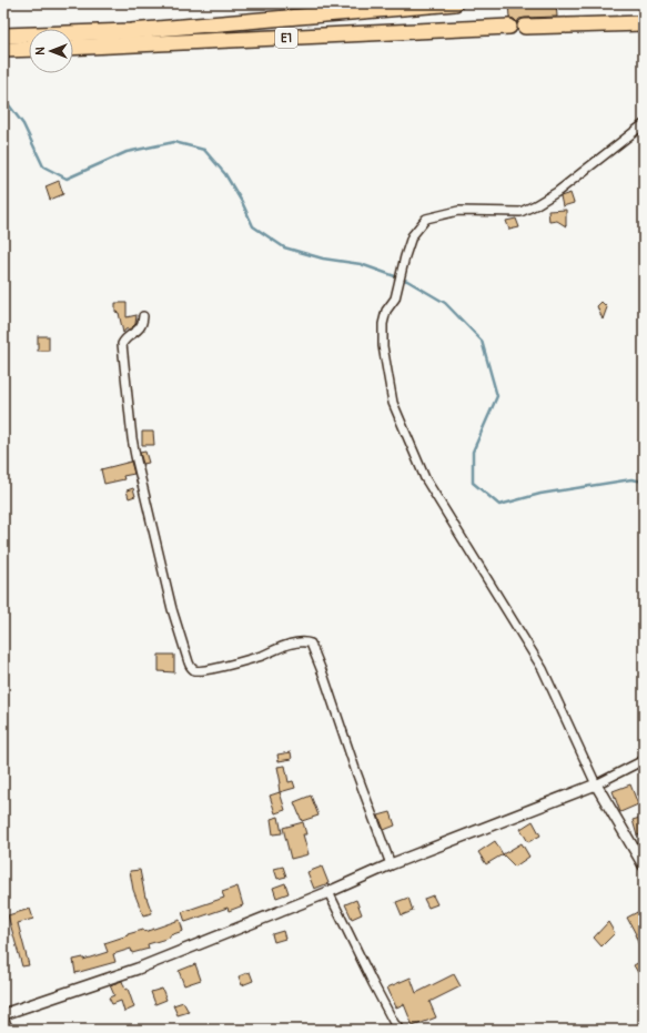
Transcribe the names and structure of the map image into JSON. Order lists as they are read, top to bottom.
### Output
{
  "streets": {
    "highway": ["E1"]
  },
  "north": "left"
}
